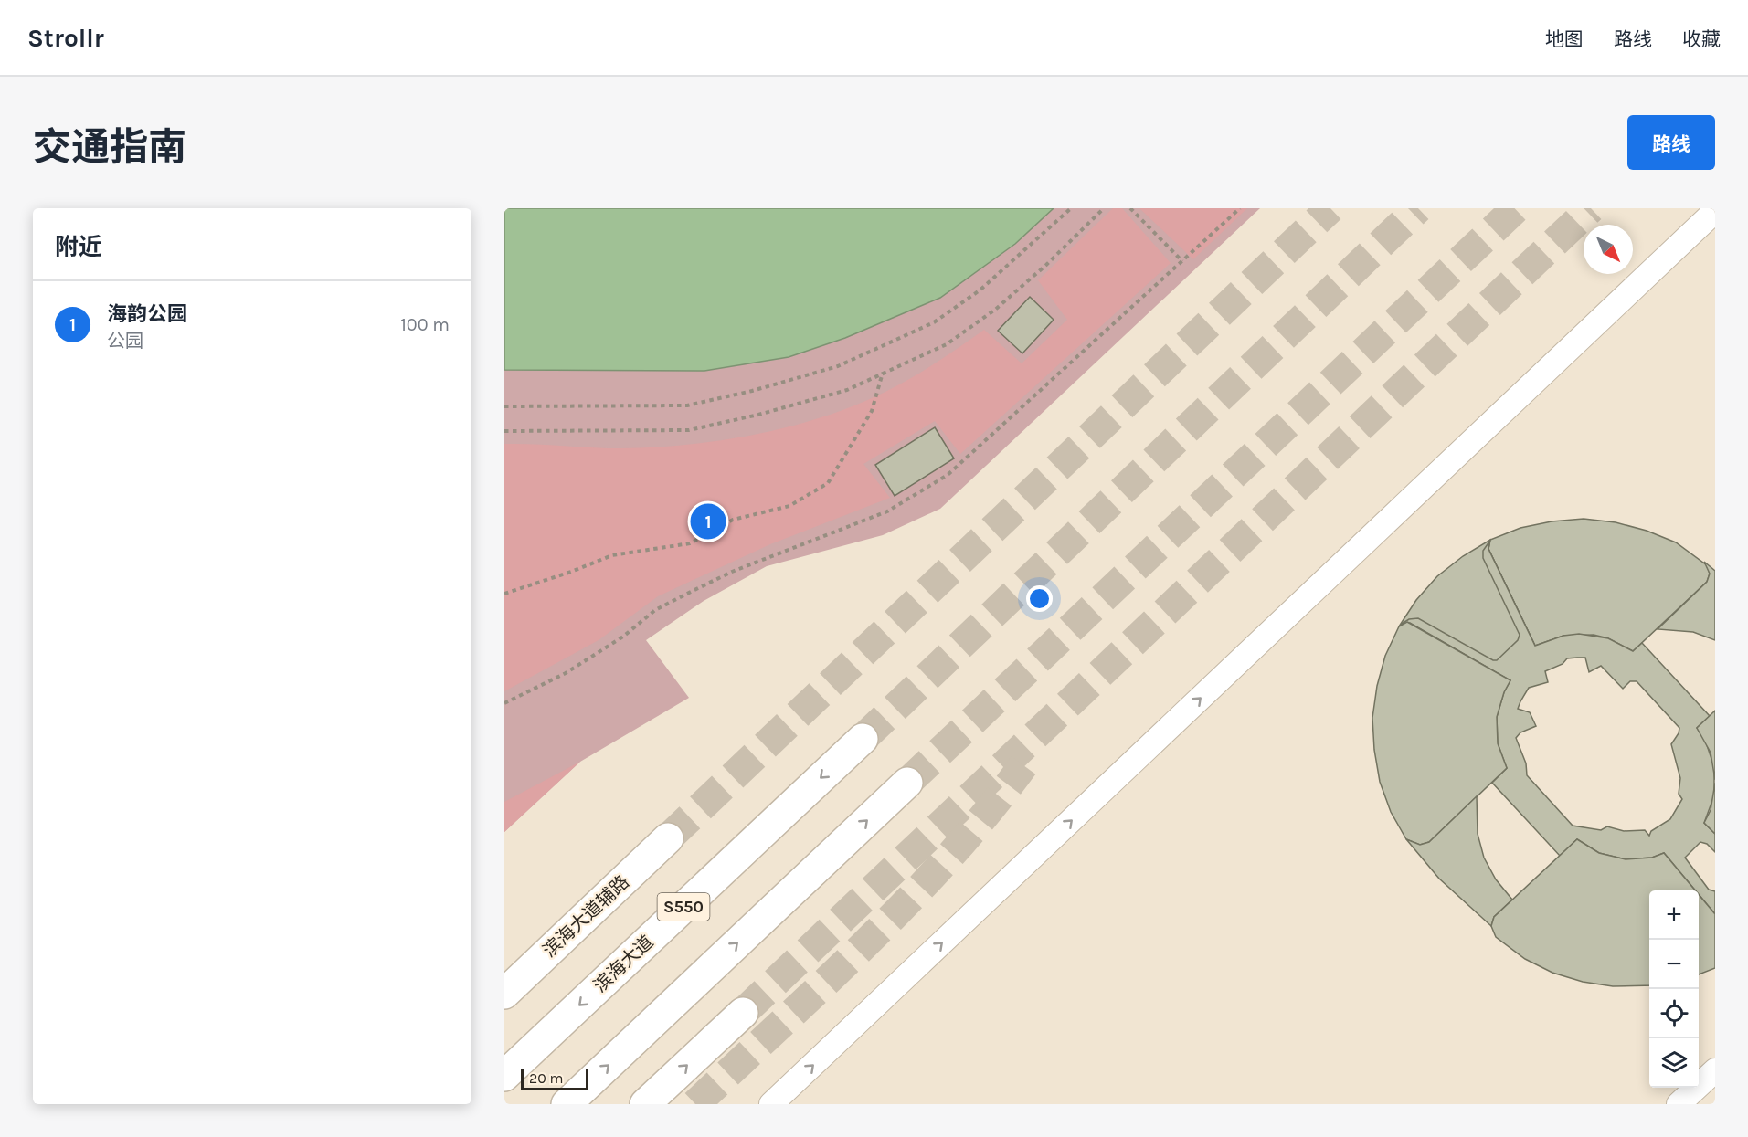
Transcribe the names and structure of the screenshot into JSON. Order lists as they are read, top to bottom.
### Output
{
  "streets": {
    "main road": ["S550", "滨海大道辅路", "滨海大道"]
  },
  "scale_bar": "20 m",
  "north": "bottom right",
  "page": {
    "header": "Strollr",
    "nav": ["地图", "路线", "收藏"],
    "title": "交通指南",
    "buttons": "路线",
    "heading": "附近",
    "list": [
      {
        "mark": "1",
        "name": "海韵公园",
        "note": "公园",
        "value": "100 m"
      }
    ],
    "pins": "1",
    "map_buttons": ["+", "−"],
    "scale": "20 m"
  }
}
